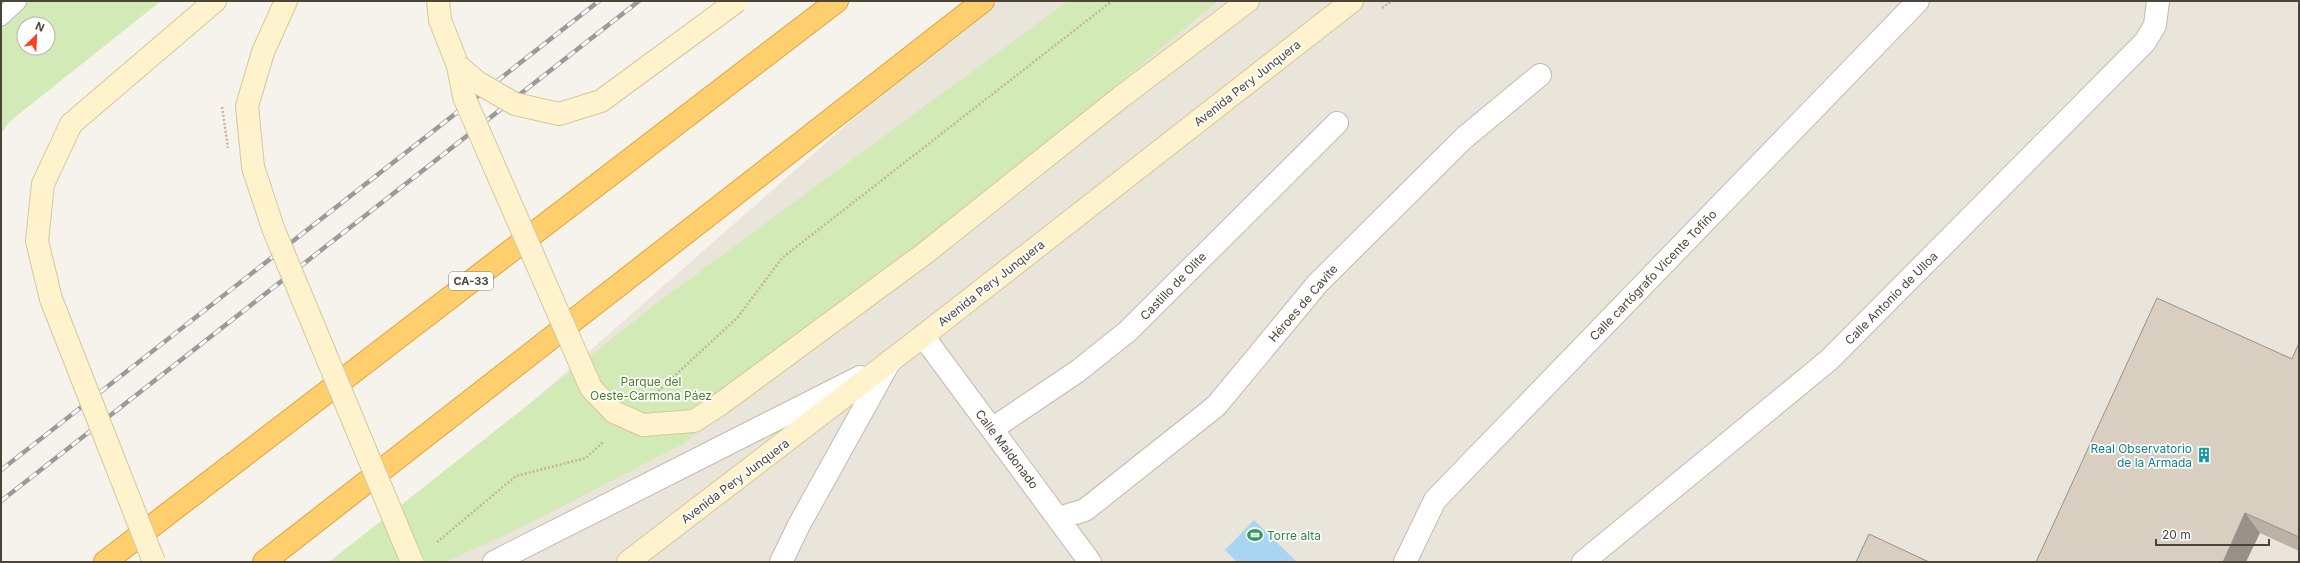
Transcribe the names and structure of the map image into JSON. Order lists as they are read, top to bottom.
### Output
{
  "streets": {
    "highway": ["CA-33"],
    "street": [
      "Avenida Pery Junquera",
      "Calle cartógrafo Vicente Tofiño",
      "Castillo de Olite",
      "Calle Antonio de Ulloa",
      "Héroes de Cavite",
      "Calle Maldonado"
    ]
  },
  "crossings": [
    ["Avenida Pery Junquera", "Calle Maldonado"],
    ["Castillo de Olite", "Calle Maldonado"],
    ["Héroes de Cavite", "Calle Maldonado"]
  ],
  "parks": ["Parque del Oeste-Carmona Páez"],
  "places": {
    "building": ["Real Observatorio de la Armada"],
    "sports": ["Torre alta"]
  },
  "scale_bar": "20 m",
  "north": "top right"
}
